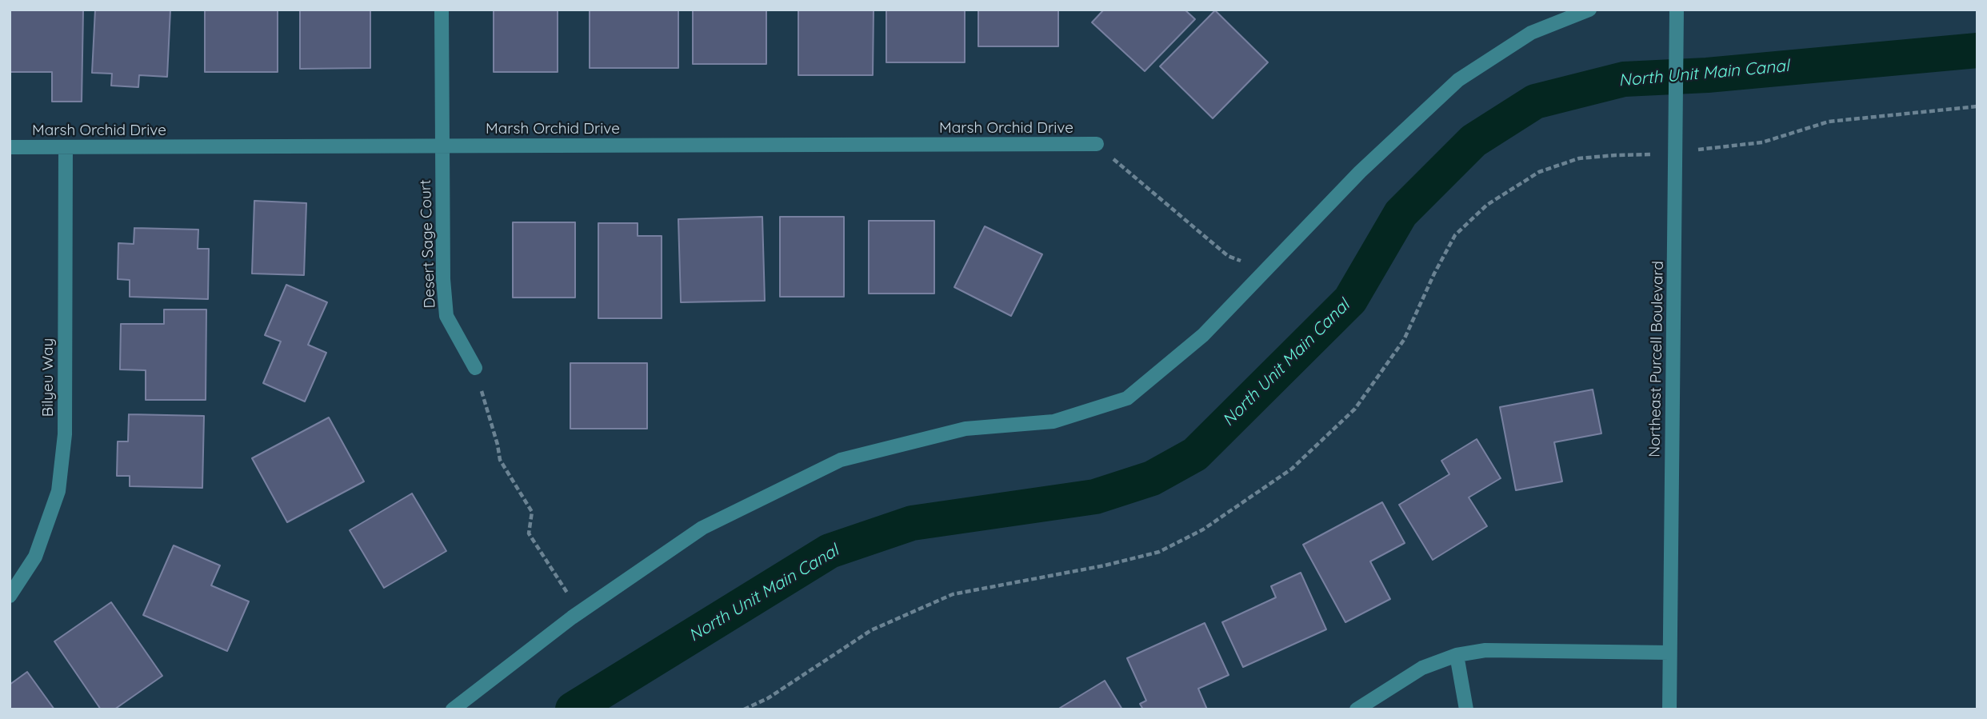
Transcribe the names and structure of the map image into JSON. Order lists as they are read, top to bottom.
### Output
{
  "streets": {
    "street": [
      "Marsh Orchid Drive",
      "Desert Sage Court",
      "Northeast Purcell Boulevard",
      "Bilyeu Way"
    ]
  },
  "crossings": [
    ["Marsh Orchid Drive", "Desert Sage Court"],
    ["Marsh Orchid Drive", "Bilyeu Way"]
  ],
  "water": ["North Unit Main Canal"]
}
